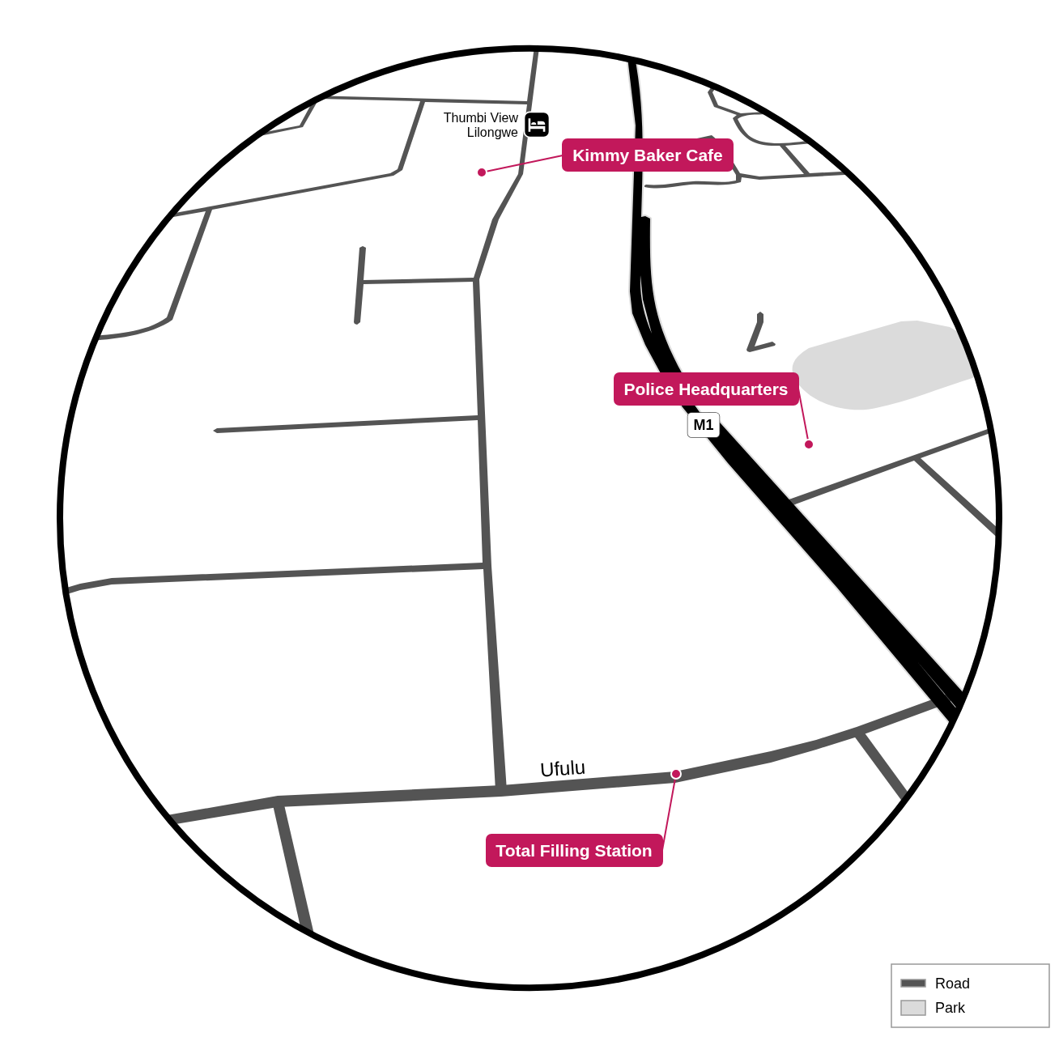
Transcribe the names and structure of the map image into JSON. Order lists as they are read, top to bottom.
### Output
{
  "streets": {
    "highway": ["M1"],
    "street": ["Ufulu"]
  },
  "crossings": [
    ["M1", "Ufulu"]
  ],
  "places": {
    "hotel": ["Thumbi View Lilongwe"],
    "other": ["Kimmy Baker Cafe", "Police Headquarters", "Total Filling Station"]
  },
  "legend": ["Road", "Park"]
}
